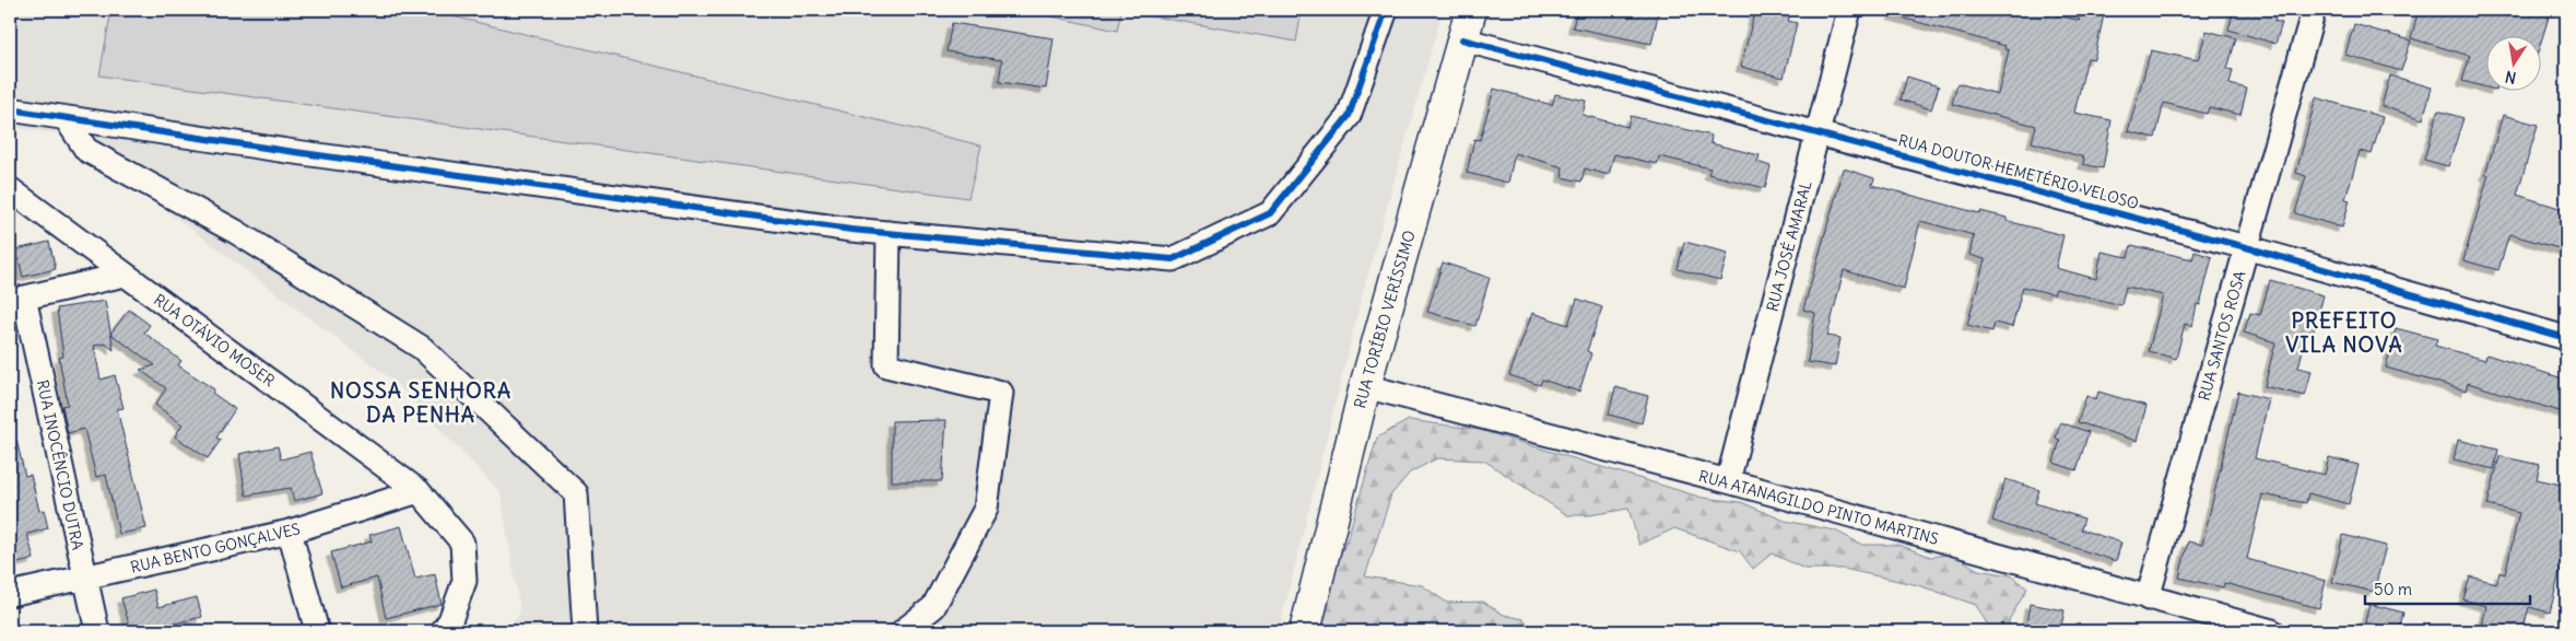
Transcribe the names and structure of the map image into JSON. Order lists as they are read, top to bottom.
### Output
{
  "streets": {
    "street": [
      "RUA DOUTOR HEMETÉRIO VELOSO",
      "RUA JOSÉ AMARAL",
      "RUA TORÍBIO VERÍSSIMO",
      "RUA SANTOS ROSA",
      "RUA OTÁVIO MOSER",
      "RUA INOCÊNCIO DUTRA",
      "RUA ATANAGILDO PINTO MARTINS",
      "RUA BENTO GONÇALVES"
    ]
  },
  "crossings": [
    ["RUA DOUTOR HEMETÉRIO VELOSO", "RUA JOSÉ AMARAL"],
    ["RUA DOUTOR HEMETÉRIO VELOSO", "RUA TORÍBIO VERÍSSIMO"],
    ["RUA DOUTOR HEMETÉRIO VELOSO", "RUA SANTOS ROSA"],
    ["RUA JOSÉ AMARAL", "RUA ATANAGILDO PINTO MARTINS"],
    ["RUA TORÍBIO VERÍSSIMO", "RUA ATANAGILDO PINTO MARTINS"],
    ["RUA SANTOS ROSA", "RUA ATANAGILDO PINTO MARTINS"],
    ["RUA OTÁVIO MOSER", "RUA BENTO GONÇALVES"],
    ["RUA INOCÊNCIO DUTRA", "RUA BENTO GONÇALVES"]
  ],
  "districts": ["PREFEITO VILA NOVA", "NOSSA SENHORA DA PENHA"],
  "scale_bar": "50 m",
  "north": "bottom"
}
